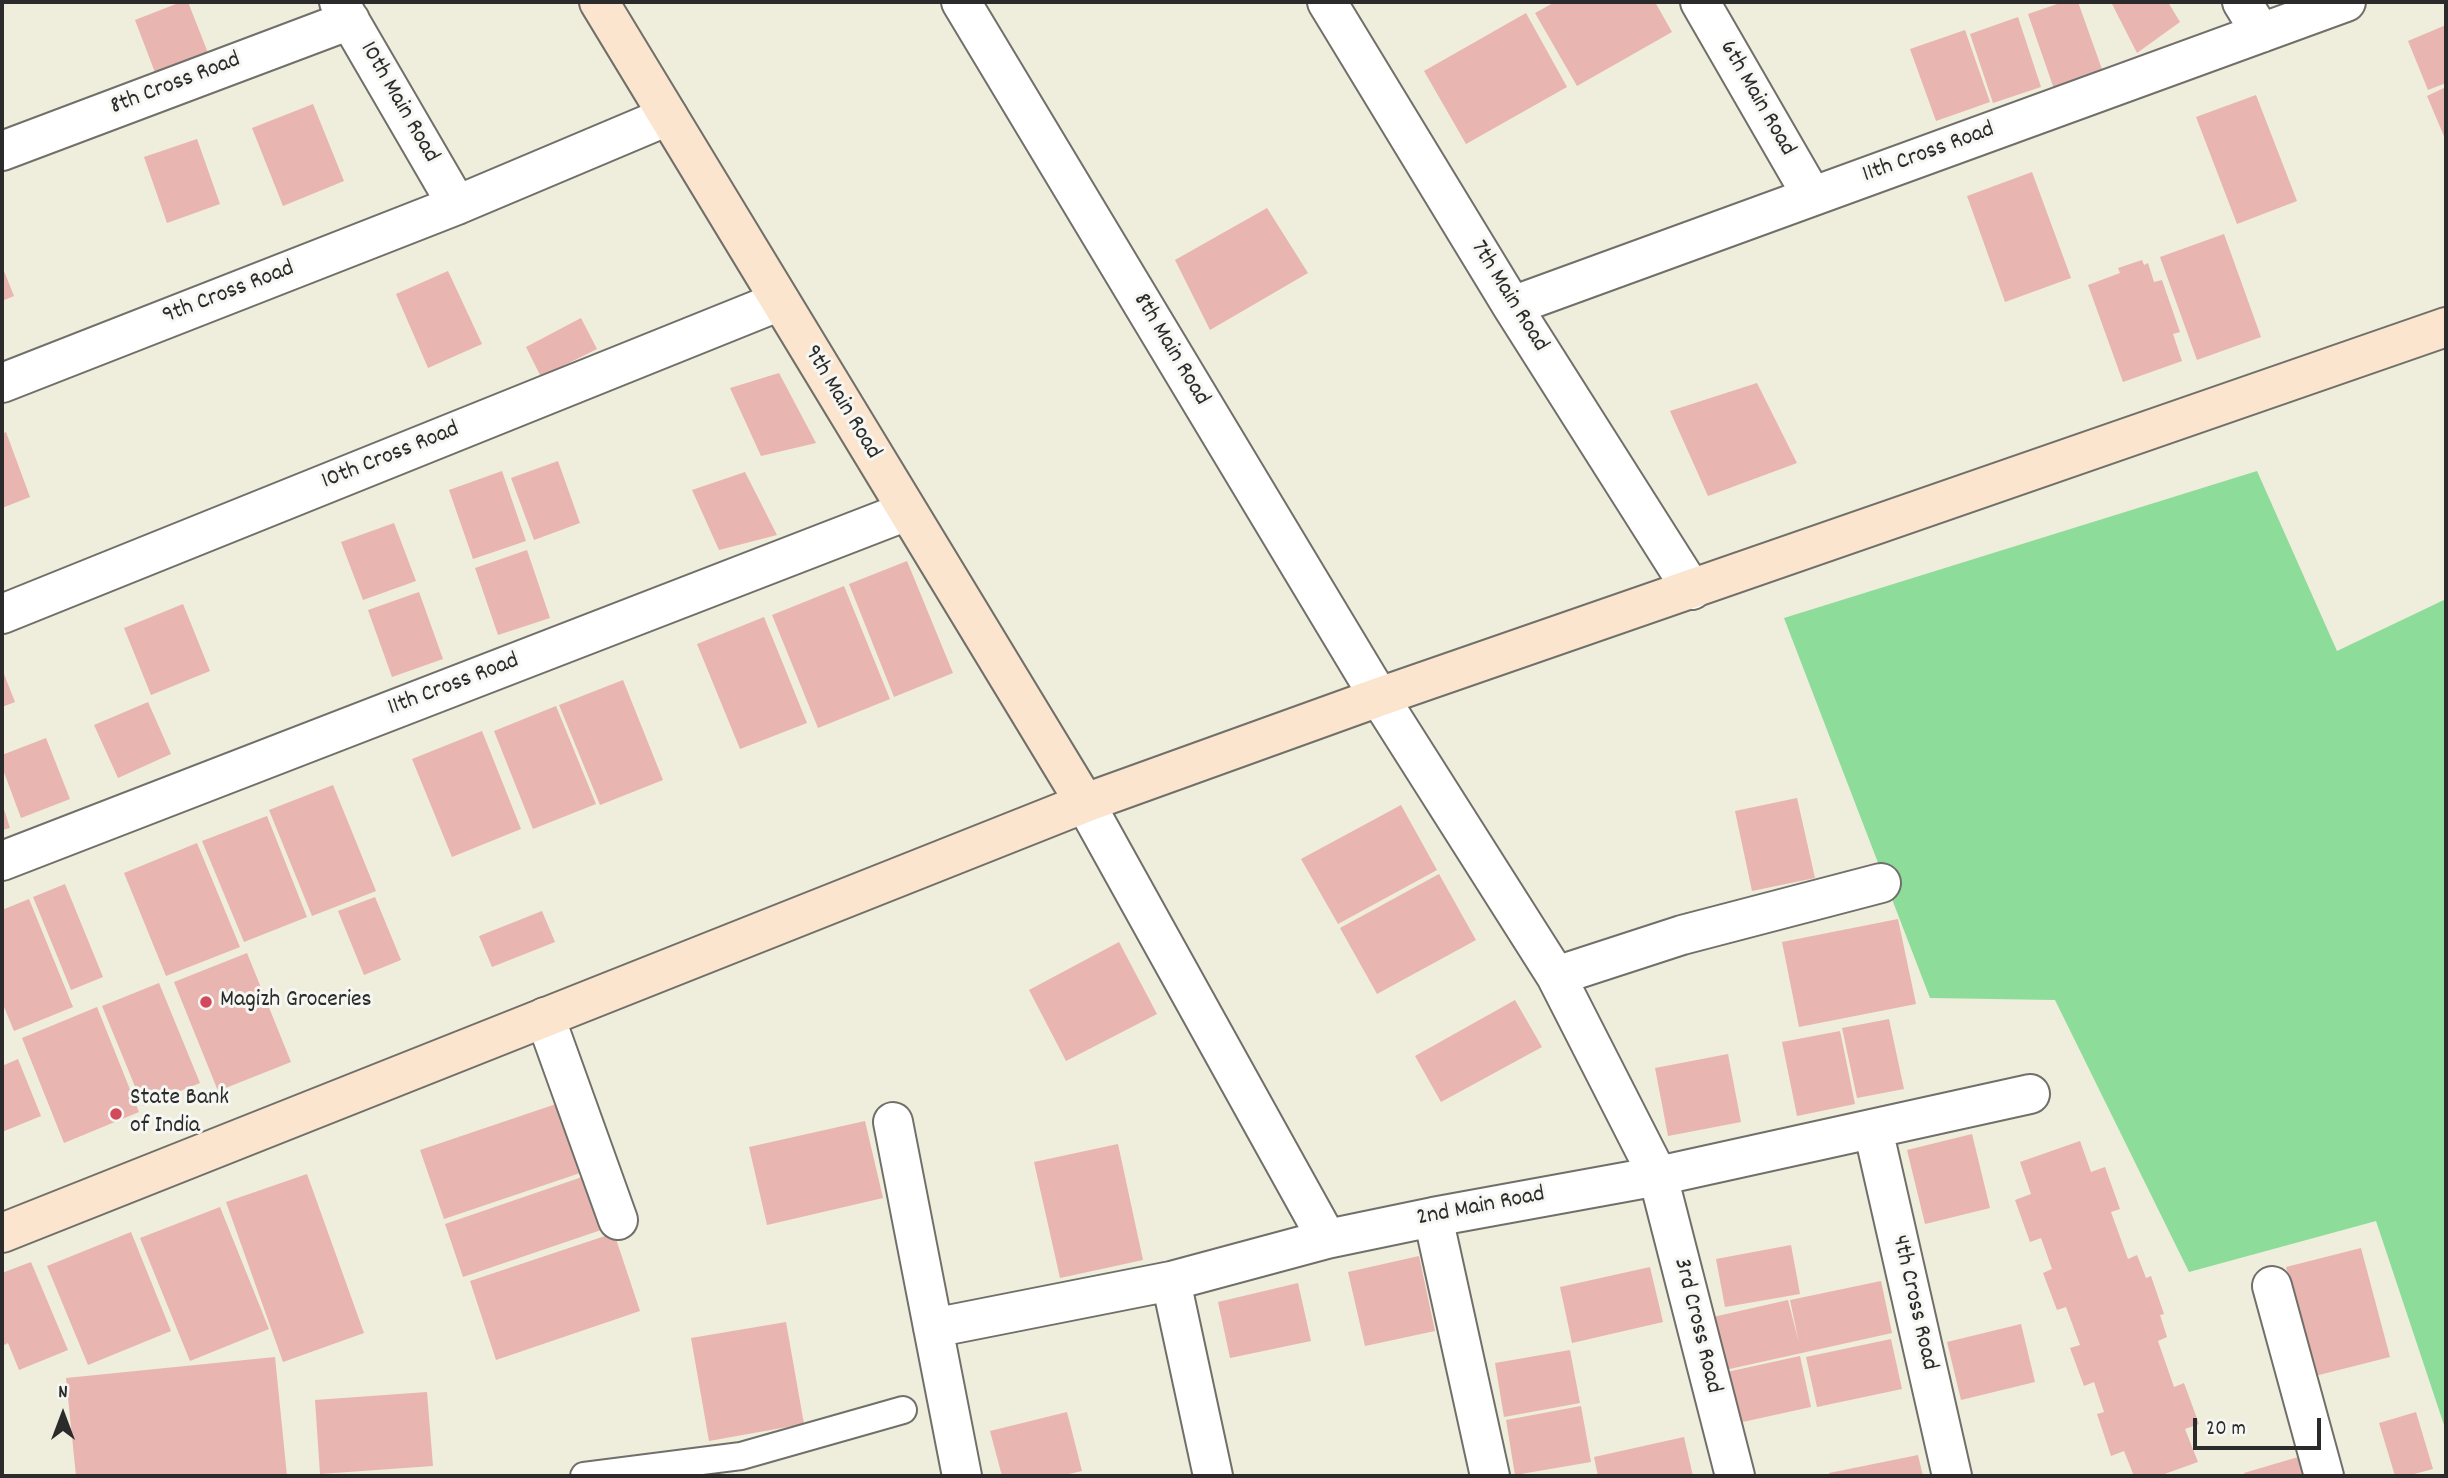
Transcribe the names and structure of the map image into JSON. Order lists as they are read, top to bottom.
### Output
{
  "streets": {
    "street": [
      "8th Cross Road",
      "6th Main Road",
      "10th Main Road",
      "11th Cross Road",
      "9th Cross Road",
      "7th Main Road",
      "8th Main Road",
      "9th Main Road",
      "10th Cross Road",
      "2nd Main Road",
      "4th Cross Road",
      "3rd Cross Road"
    ]
  },
  "crossings": [
    ["8th Cross Road", "10th Main Road"],
    ["6th Main Road", "11th Cross Road"],
    ["10th Main Road", "9th Cross Road"],
    ["11th Cross Road", "7th Main Road"],
    ["11th Cross Road", "9th Main Road"],
    ["9th Cross Road", "9th Main Road"],
    ["8th Main Road", "3rd Cross Road"],
    ["9th Main Road", "10th Cross Road"],
    ["2nd Main Road", "4th Cross Road"],
    ["2nd Main Road", "3rd Cross Road"]
  ],
  "places": ["Magizh Groceries", "State Bank of India"],
  "scale_bar": "20 m",
  "north": "top"
}
